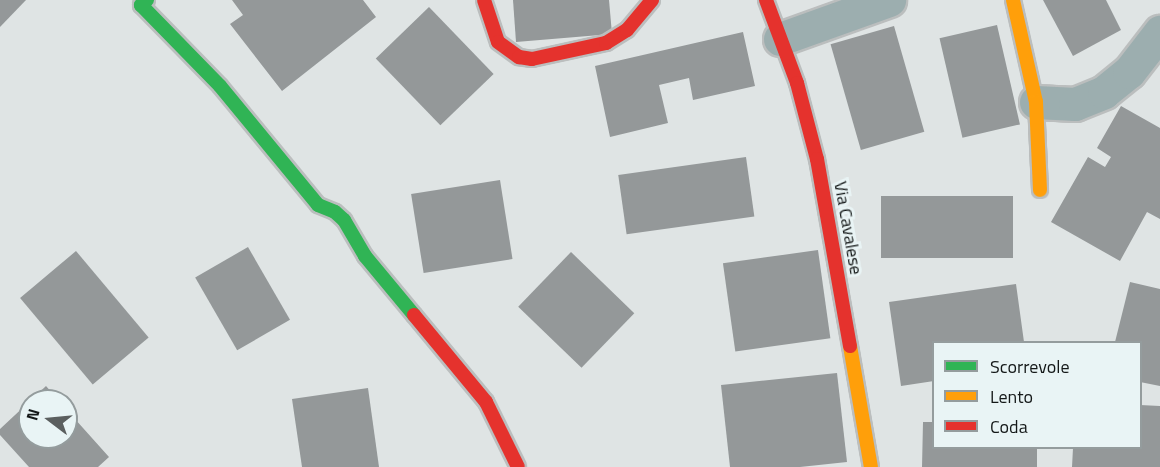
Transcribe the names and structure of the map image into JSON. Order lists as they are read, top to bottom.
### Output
{
  "streets": {
    "street": ["Via Cavalese"]
  },
  "legend": ["Scorrevole", "Lento", "Coda"],
  "north": "left"
}
